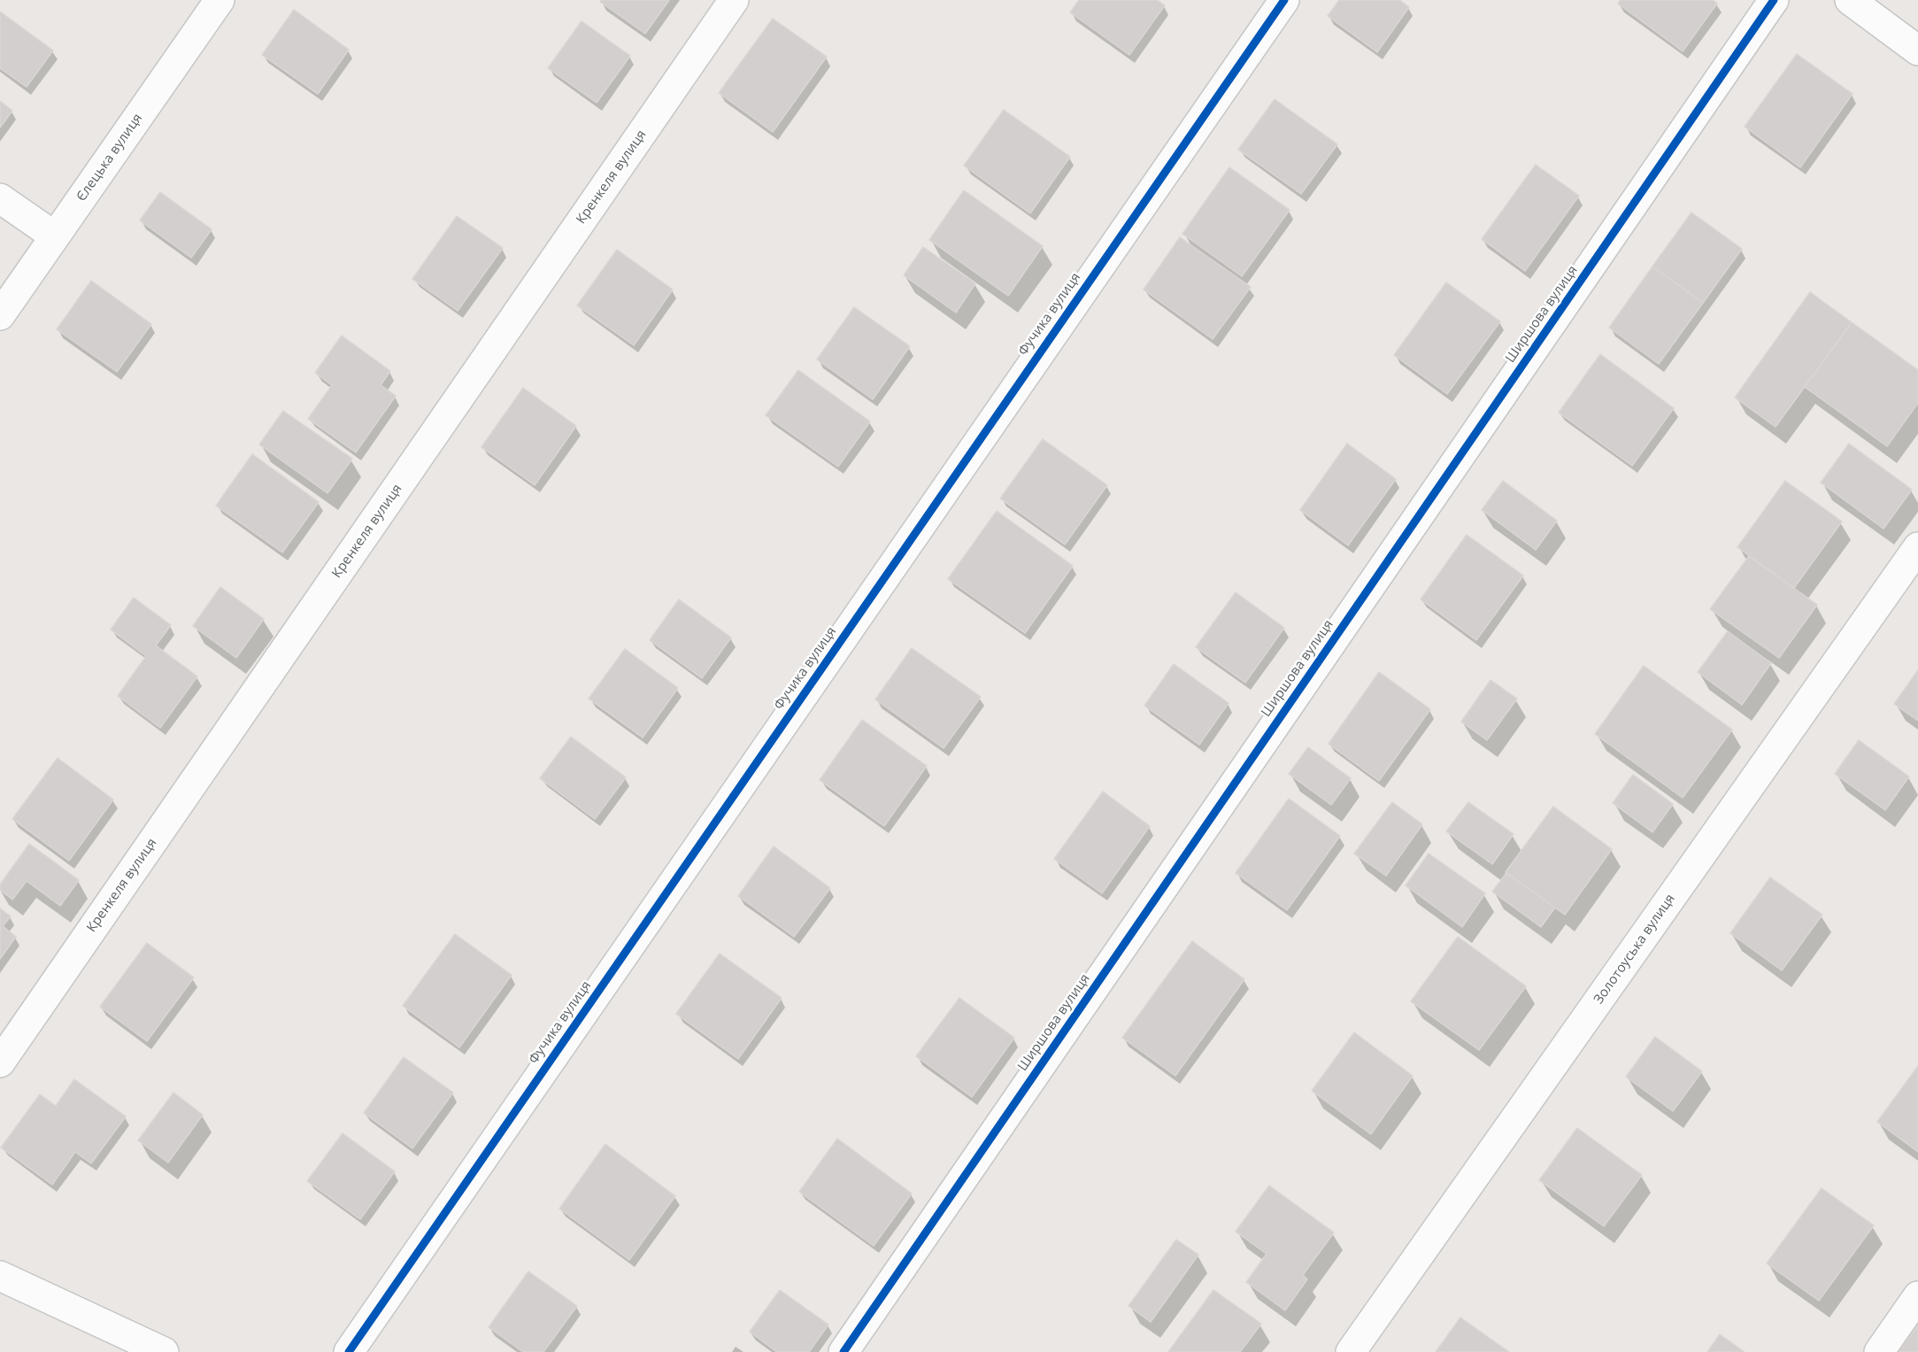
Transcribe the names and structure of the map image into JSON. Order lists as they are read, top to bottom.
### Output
{
  "streets": {
    "street": [
      "Єлецька вулиця",
      "Кренкеля вулиця",
      "Фучика вулиця",
      "Ширшова вулиця",
      "Золотоуська вулиця"
    ]
  }
}
